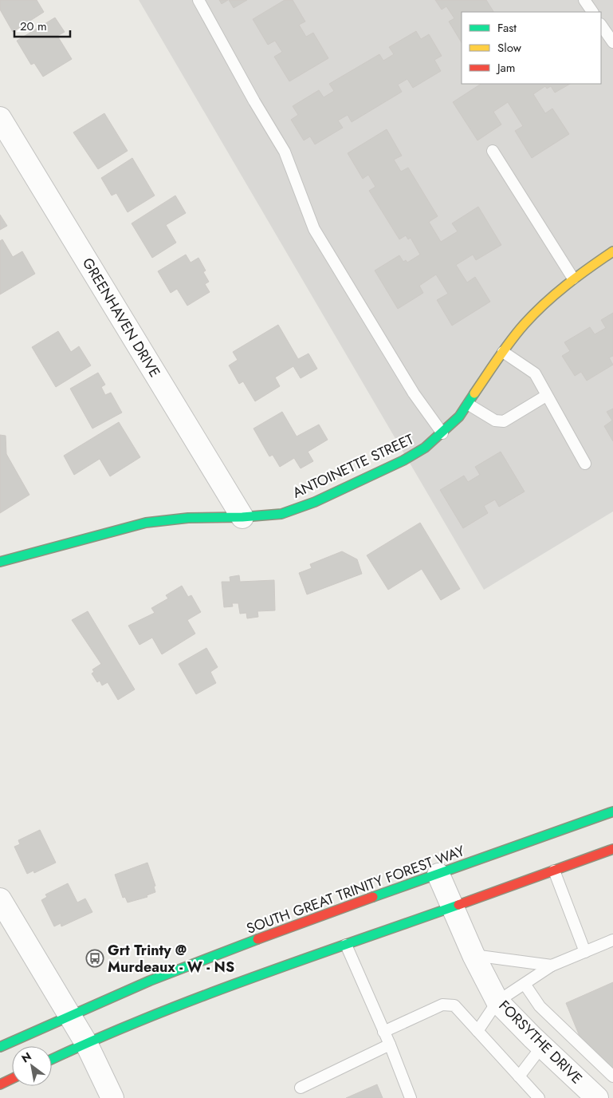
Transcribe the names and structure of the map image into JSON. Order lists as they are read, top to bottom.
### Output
{
  "streets": {
    "main road": ["ANTOINETTE STREET", "SOUTH GREAT TRINITY FOREST WAY"],
    "street": ["GREENHAVEN DRIVE", "FORSYTHE DRIVE"]
  },
  "crossings": [
    ["GREENHAVEN DRIVE", "ANTOINETTE STREET"],
    ["SOUTH GREAT TRINITY FOREST WAY", "FORSYTHE DRIVE"]
  ],
  "places": {
    "bus stop": ["Grt Trinty @ Murdeaux - W - NS"]
  },
  "legend": ["Fast", "Slow", "Jam"],
  "scale_bar": "20 m",
  "north": "top left"
}
